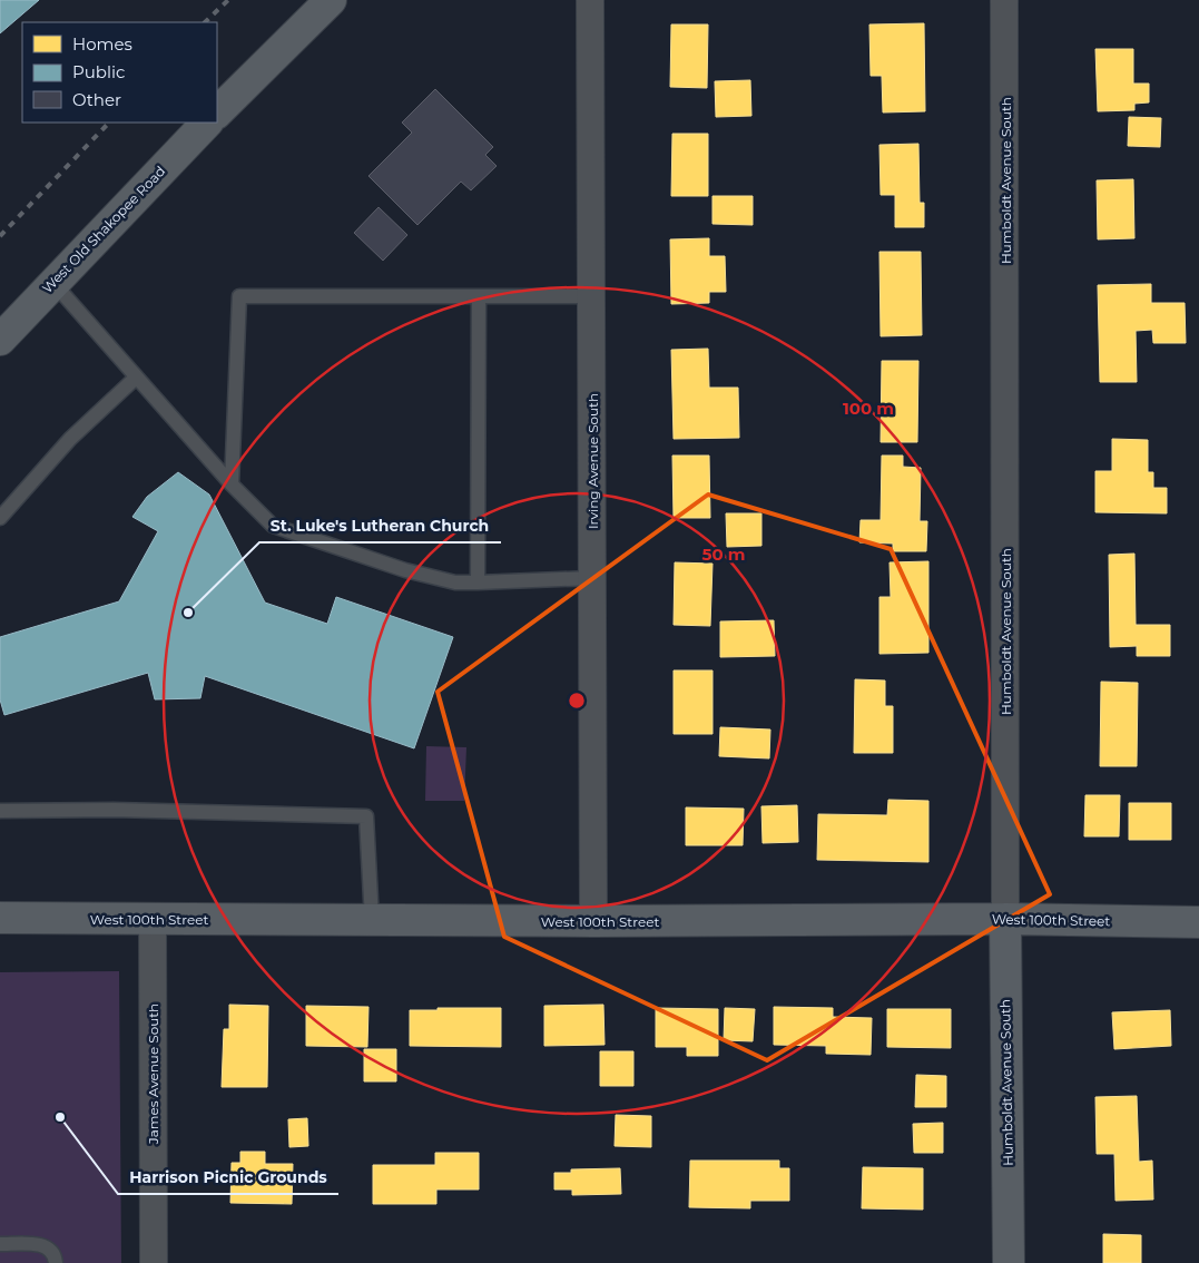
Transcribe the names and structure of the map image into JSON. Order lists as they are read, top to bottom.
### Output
{
  "streets": {
    "street": [
      "Humboldt Avenue South",
      "West Old Shakopee Road",
      "Irving Avenue South",
      "West 100th Street",
      "James Avenue South"
    ]
  },
  "crossings": [
    ["Humboldt Avenue South", "West 100th Street"],
    ["Irving Avenue South", "West 100th Street"],
    ["West 100th Street", "James Avenue South"]
  ],
  "places": ["St. Luke's Lutheran Church", "Harrison Picnic Grounds"],
  "legend": ["Homes", "Public", "Other"],
  "rings": ["100 m", "50 m"]
}
